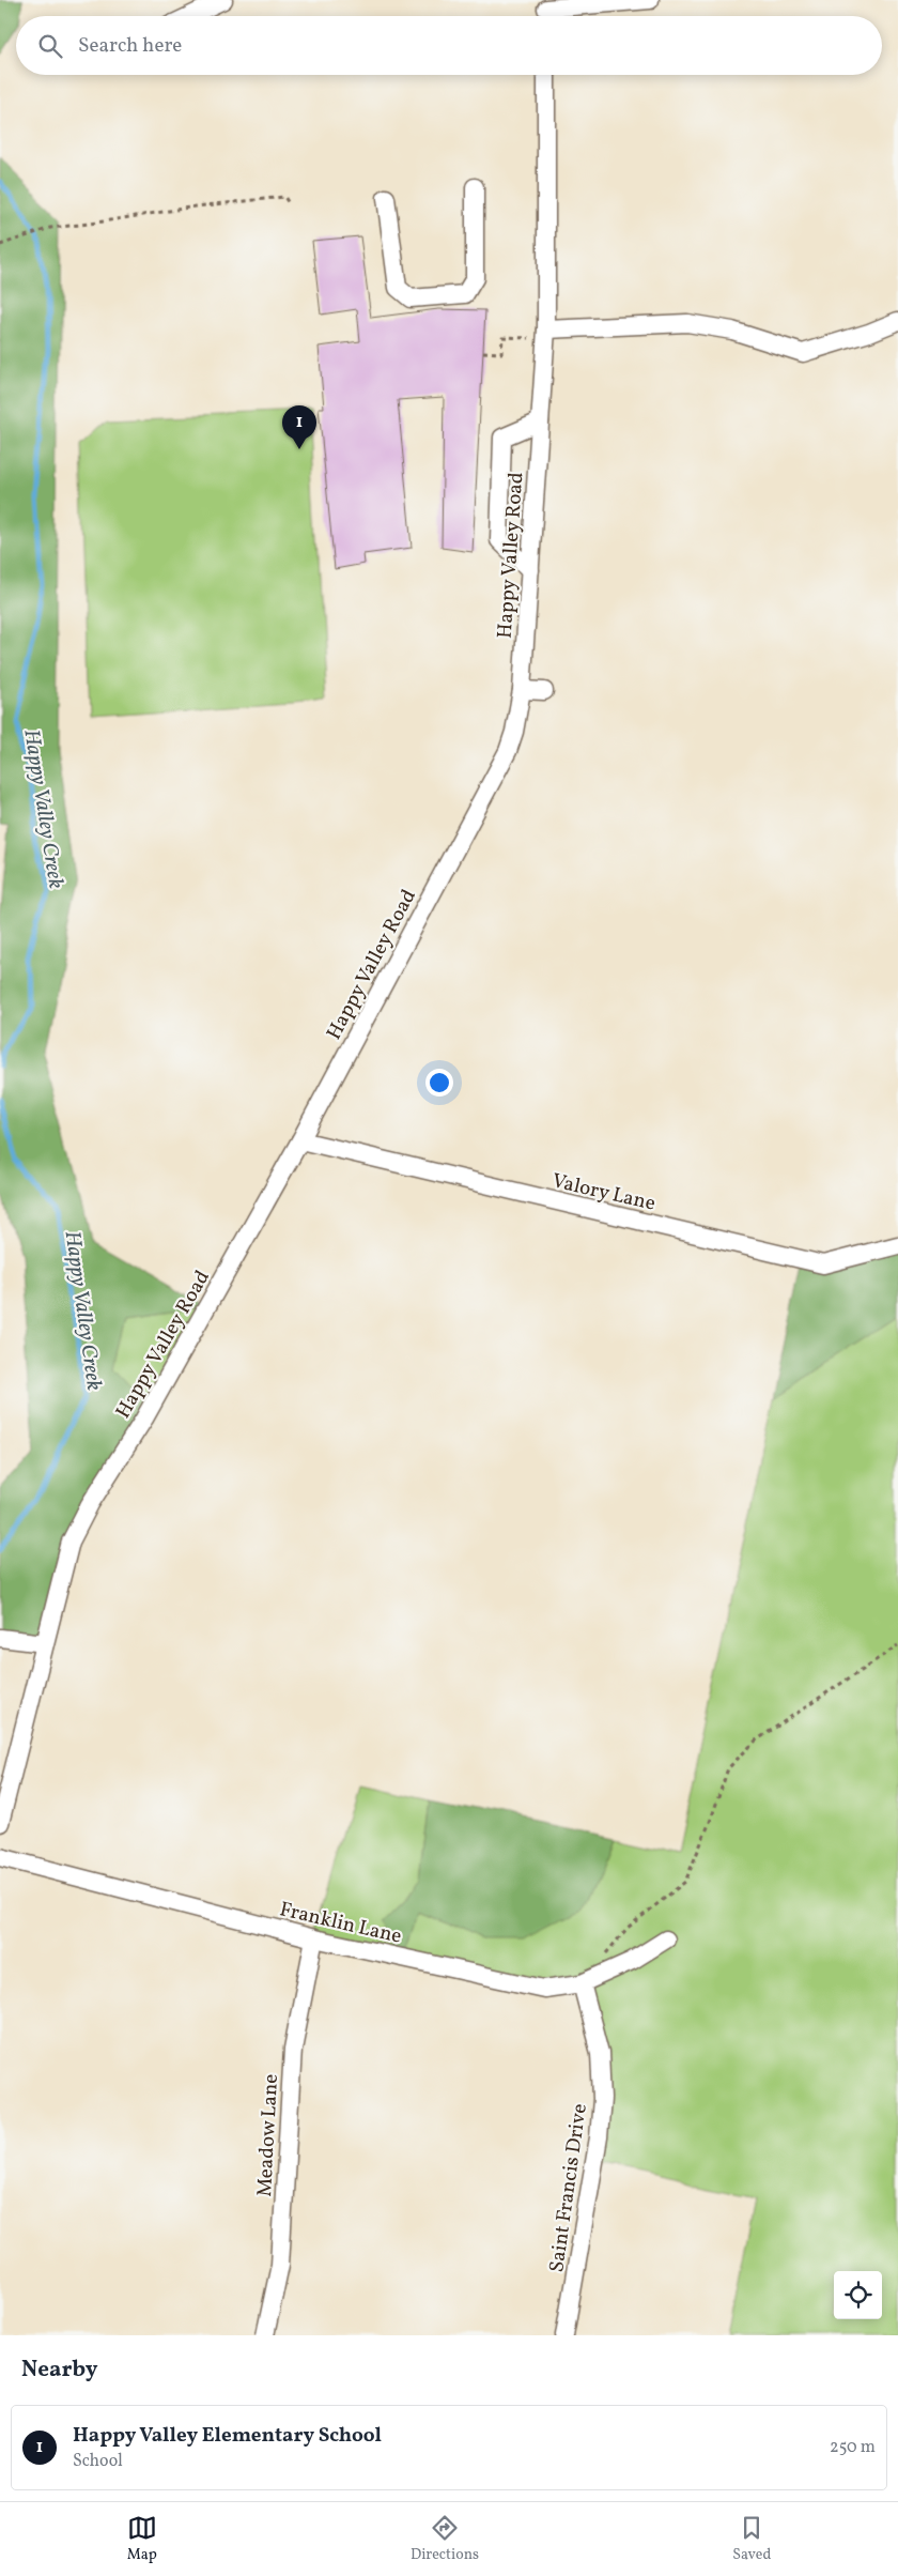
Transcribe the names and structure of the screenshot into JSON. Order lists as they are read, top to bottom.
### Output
{
  "streets": {
    "street": [
      "Happy Valley Road",
      "Valory Lane",
      "Franklin Lane",
      "Meadow Lane",
      "Saint Francis Drive"
    ]
  },
  "crossings": [
    ["Happy Valley Road", "Valory Lane"],
    ["Franklin Lane", "Meadow Lane"],
    ["Franklin Lane", "Saint Francis Drive"]
  ],
  "water": ["Happy Valley Creek"],
  "page": {
    "search": "Search here",
    "pins": "1",
    "heading": "Nearby",
    "list": [
      {
        "mark": "1",
        "name": "Happy Valley Elementary School",
        "note": "School",
        "value": "250 m"
      }
    ],
    "nav": ["Map", "Directions", "Saved"]
  }
}
